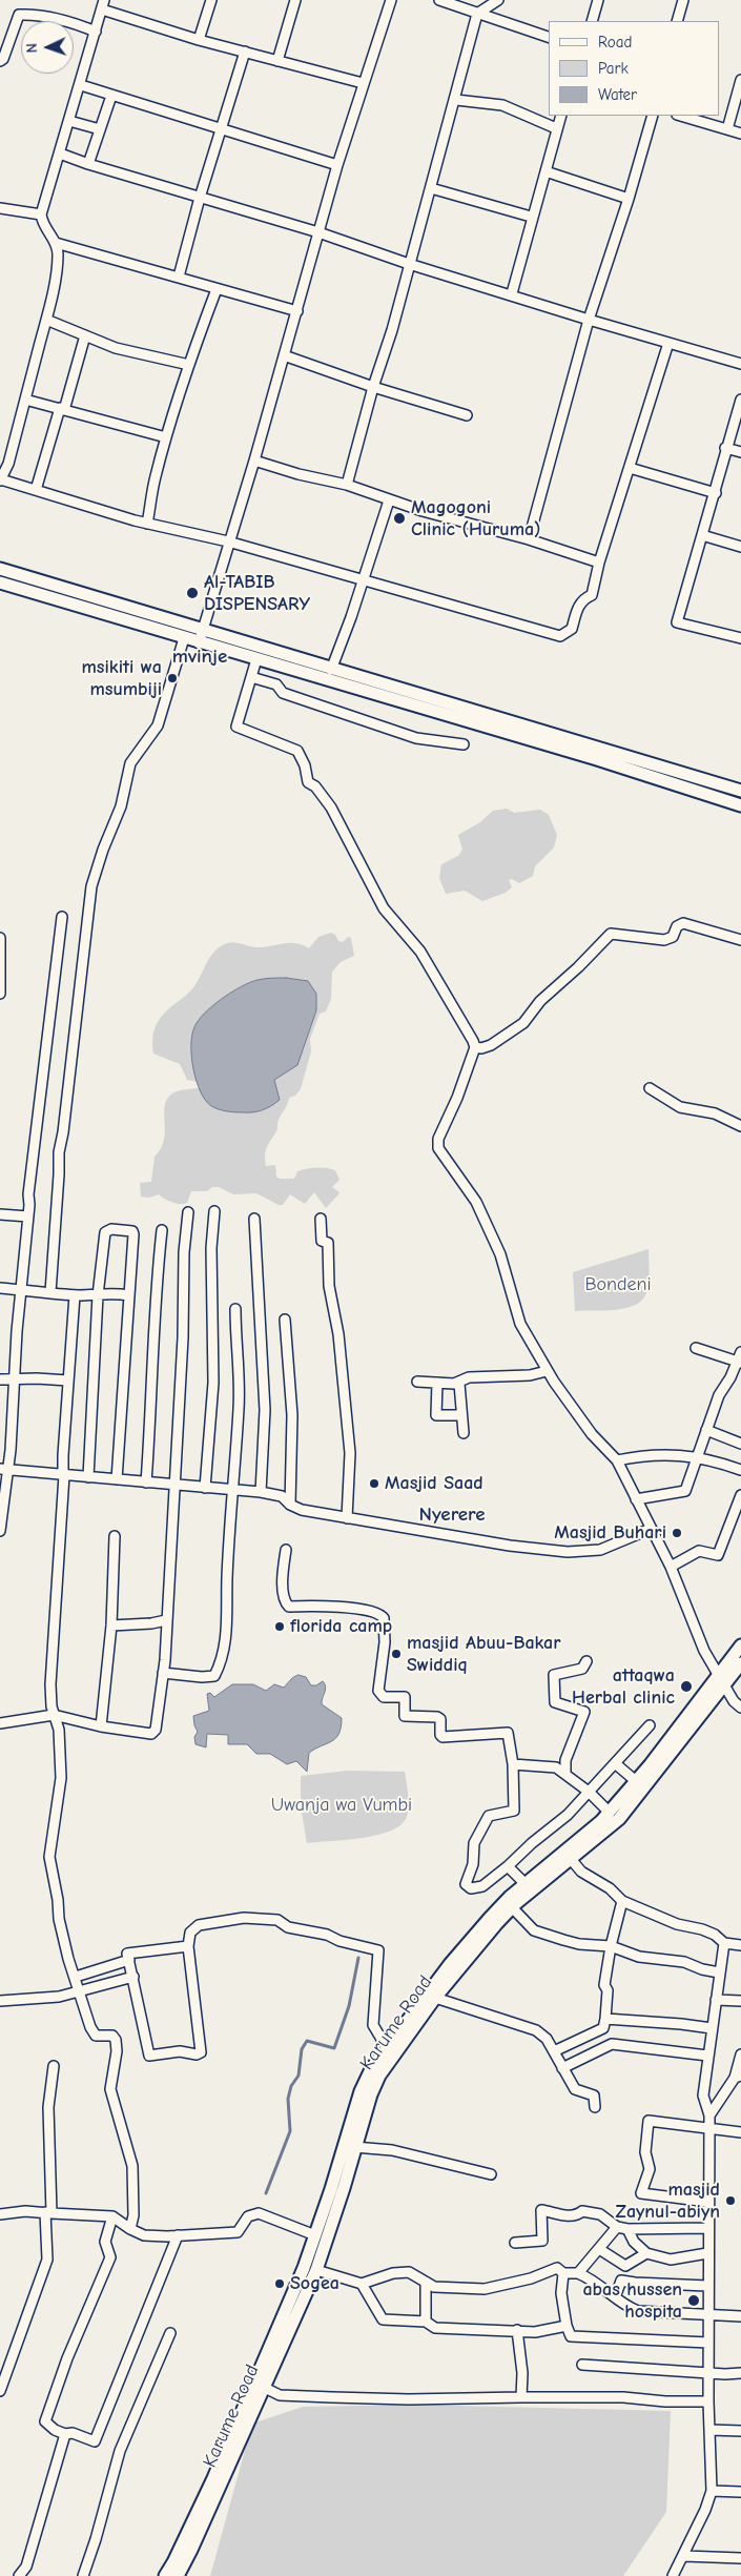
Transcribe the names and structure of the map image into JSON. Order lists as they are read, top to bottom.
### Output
{
  "streets": {
    "main road": ["Karume Road"]
  },
  "districts": ["mvinje", "Nyerere"],
  "parks": ["Bondeni", "Uwanja wa Vumbi"],
  "places": [
    "Magogoni Clinic (Huruma)",
    "Al-TABIB DISPENSARY",
    "msikiti wa msumbiji",
    "Masjid Saad",
    "Masjid Buhari",
    "florida camp",
    "masjid Abuu-Bakar Swiddiq",
    "attaqwa Herbal clinic",
    "masjid Zaynul-abiyn",
    "Sogea",
    "abas hussen hospita"
  ],
  "legend": ["Road", "Park", "Water"],
  "north": "left"
}
